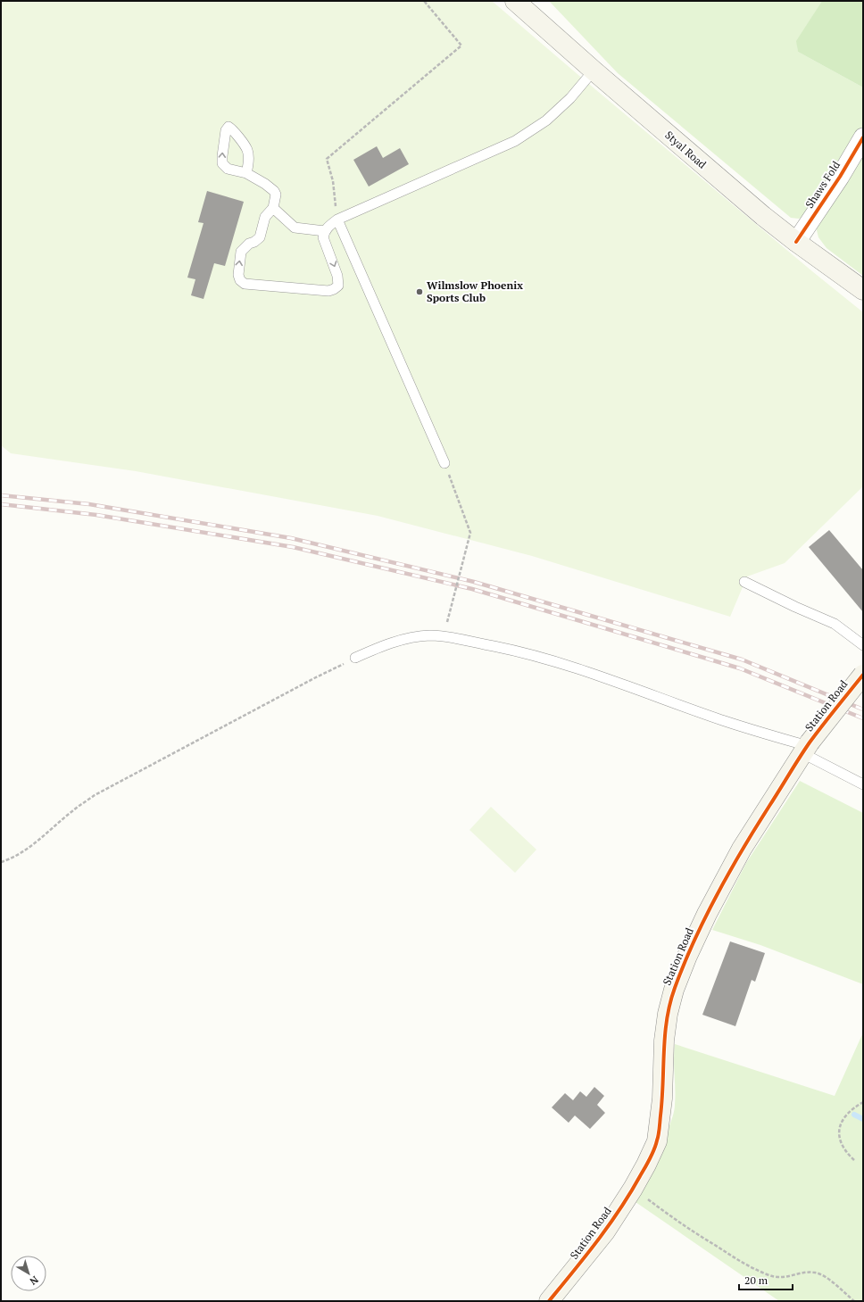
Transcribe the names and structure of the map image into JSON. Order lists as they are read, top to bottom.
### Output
{
  "streets": {
    "street": ["Styal Road", "Shaws Fold", "Station Road"]
  },
  "crossings": [
    ["Styal Road", "Shaws Fold"]
  ],
  "places": ["Wilmslow Phoenix Sports Club"],
  "scale_bar": "20 m",
  "north": "bottom right"
}
